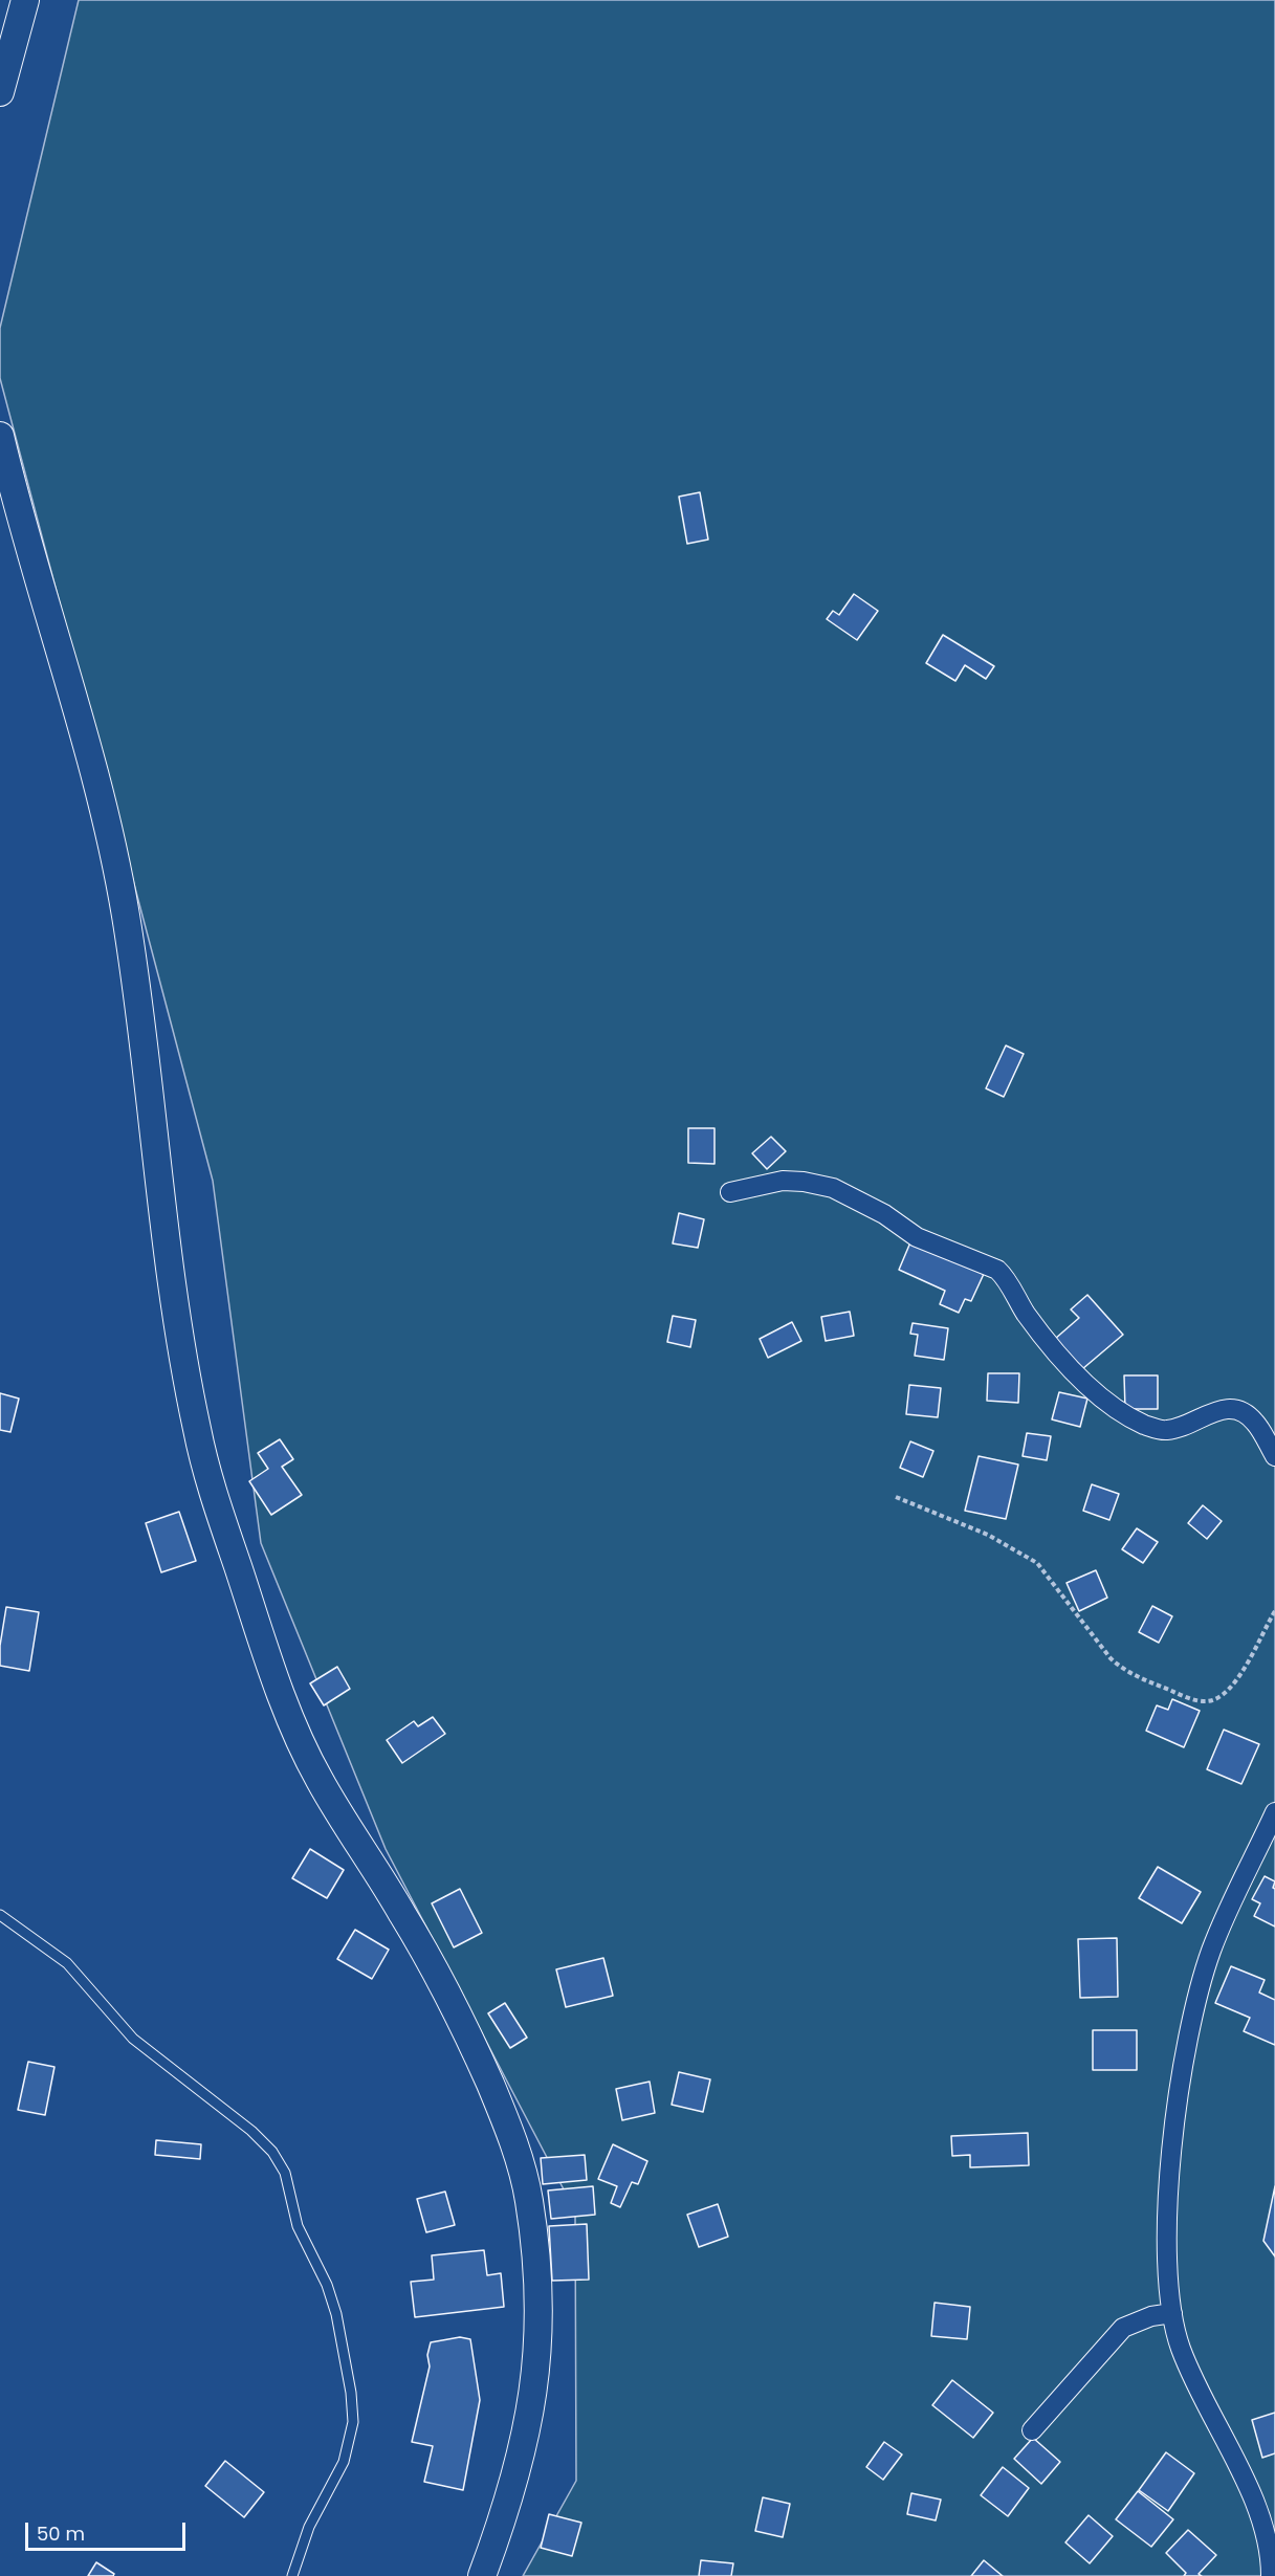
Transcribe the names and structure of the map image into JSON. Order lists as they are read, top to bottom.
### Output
{
  "scale_bar": "50 m"
}
